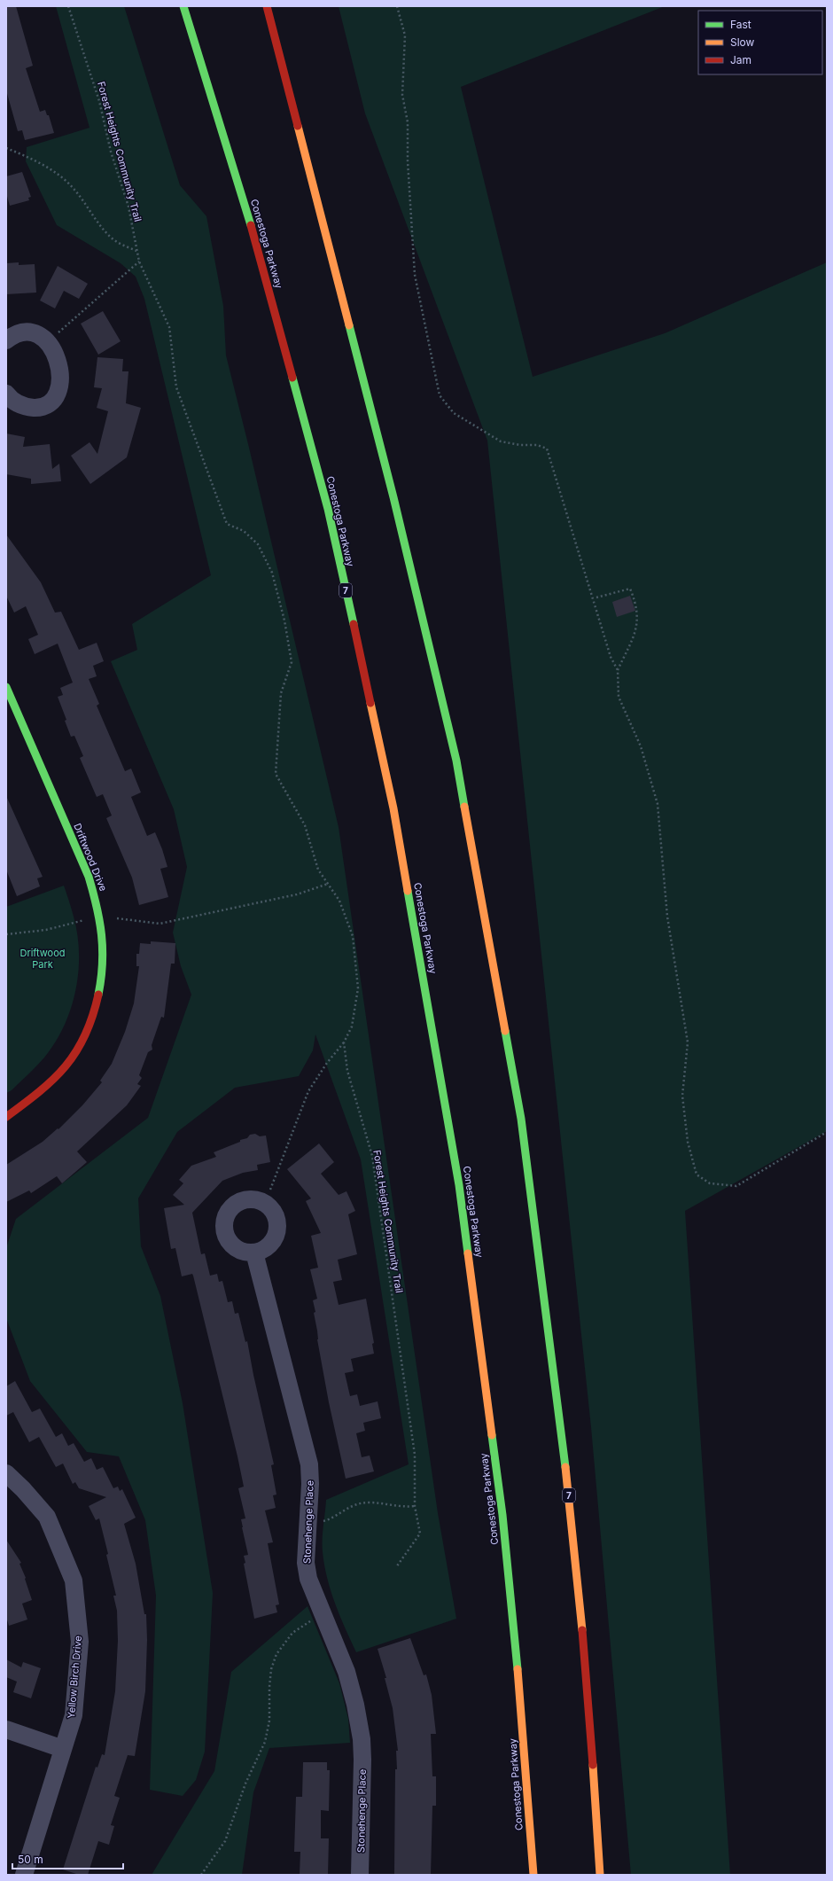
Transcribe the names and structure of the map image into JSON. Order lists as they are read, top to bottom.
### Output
{
  "streets": {
    "main road": ["Conestoga Parkway", "7", "Driftwood Drive"],
    "street": ["Stonehenge Place", "Yellow Birch Drive"],
    "path": ["Forest Heights Community Trail"]
  },
  "parks": ["Driftwood Park"],
  "legend": ["Fast", "Slow", "Jam"],
  "scale_bar": "50 m"
}
